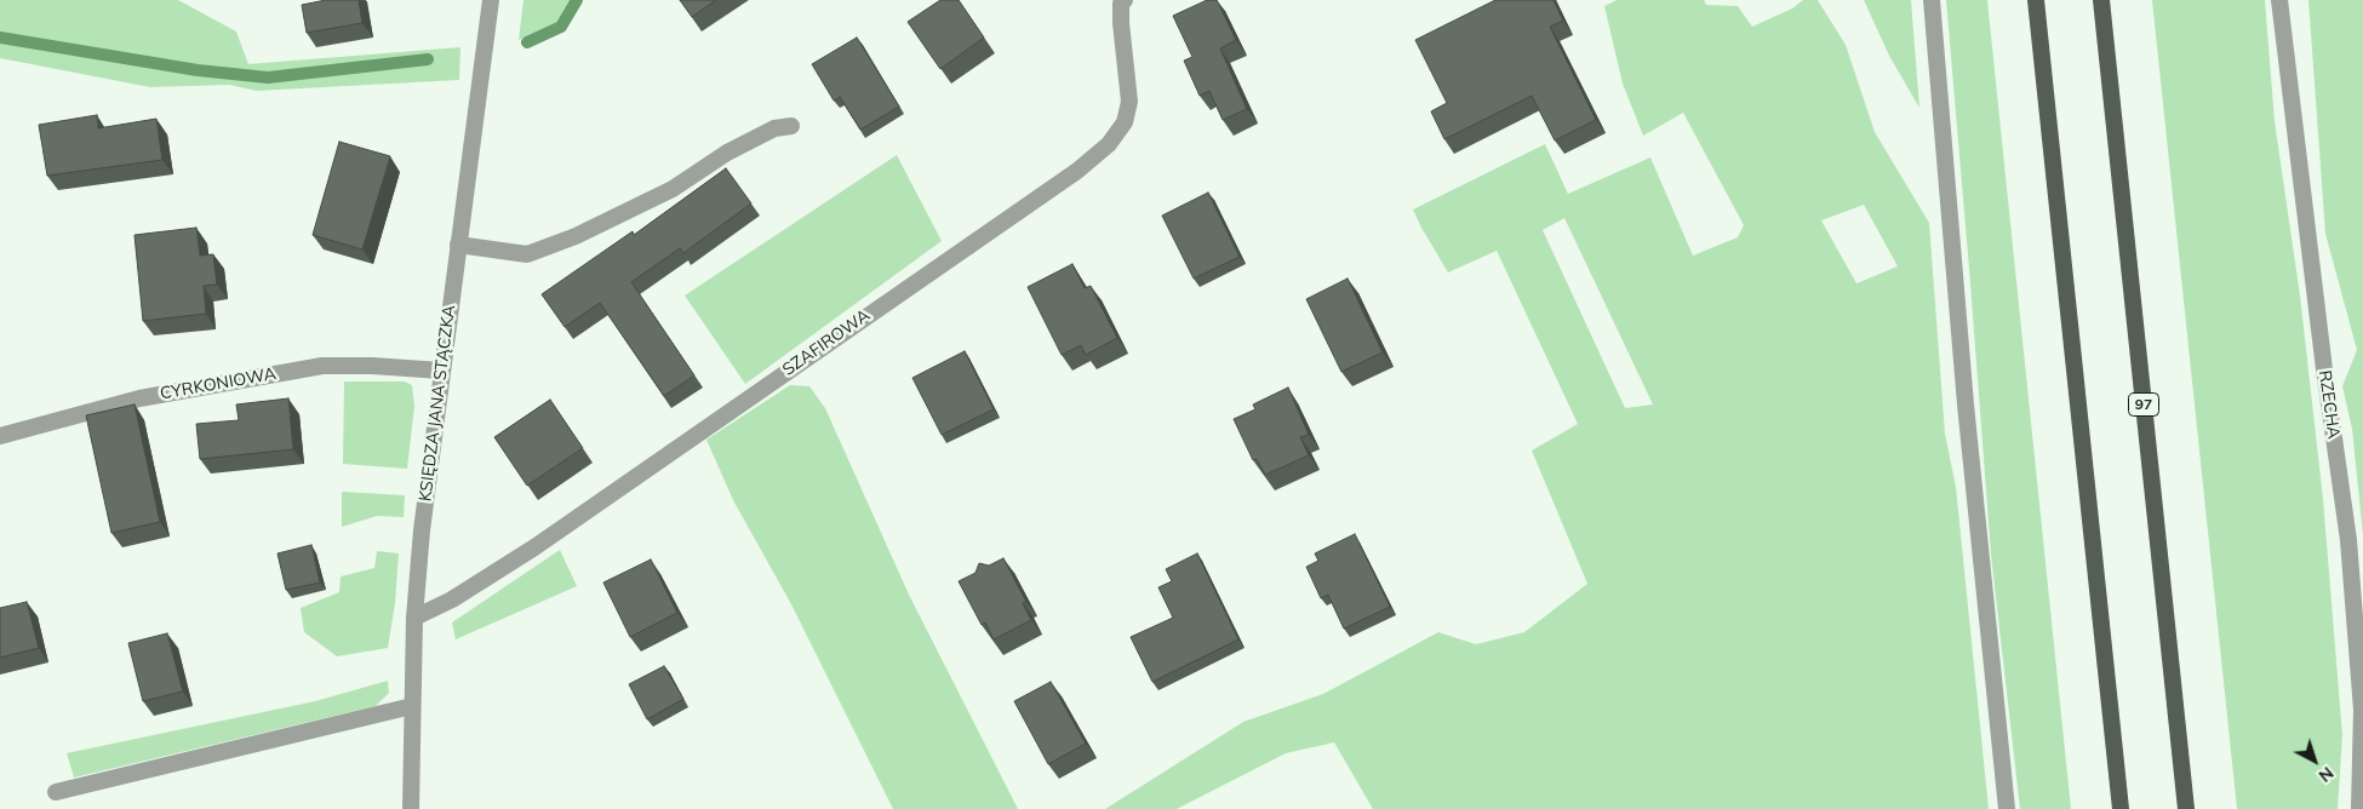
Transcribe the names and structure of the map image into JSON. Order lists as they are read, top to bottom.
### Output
{
  "streets": {
    "main road": ["97"],
    "street": [
      "SZAFIROWA",
      "CYRKONIOWA",
      "KSIĘDZA JANA STĄCZKA",
      "RZECHA"
    ]
  },
  "crossings": [
    ["SZAFIROWA", "KSIĘDZA JANA STĄCZKA"],
    ["CYRKONIOWA", "KSIĘDZA JANA STĄCZKA"]
  ],
  "north": "bottom right"
}
